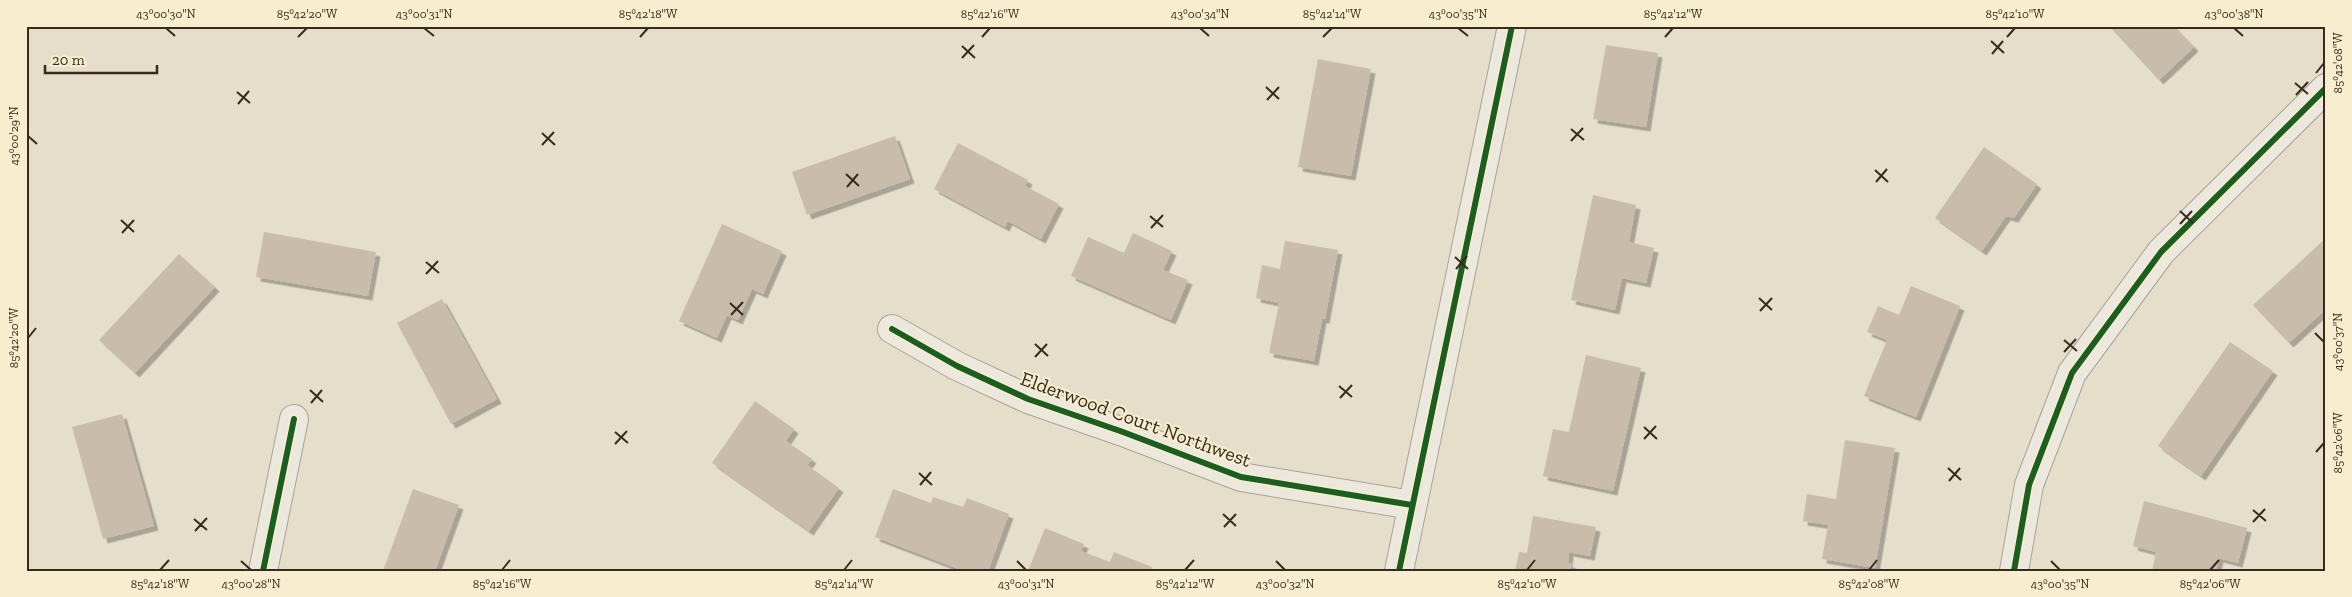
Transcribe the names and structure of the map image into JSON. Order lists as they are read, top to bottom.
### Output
{
  "streets": {
    "street": ["Elderwood Court Northwest"]
  },
  "scale_bar": "20 m",
  "coordinates": [
    "43°00'30\"N",
    "85°42'20\"W",
    "43°00'31\"N",
    "85°42'18\"W",
    "85°42'16\"W",
    "43°00'34\"N",
    "85°42'14\"W",
    "43°00'35\"N",
    "85°42'12\"W",
    "85°42'10\"W",
    "43°00'38\"N",
    "85°42'08\"W",
    "43°00'29\"N",
    "43°00'37\"N",
    "85°42'06\"W",
    "43°00'28\"N",
    "43°00'32\"N"
  ]
}
